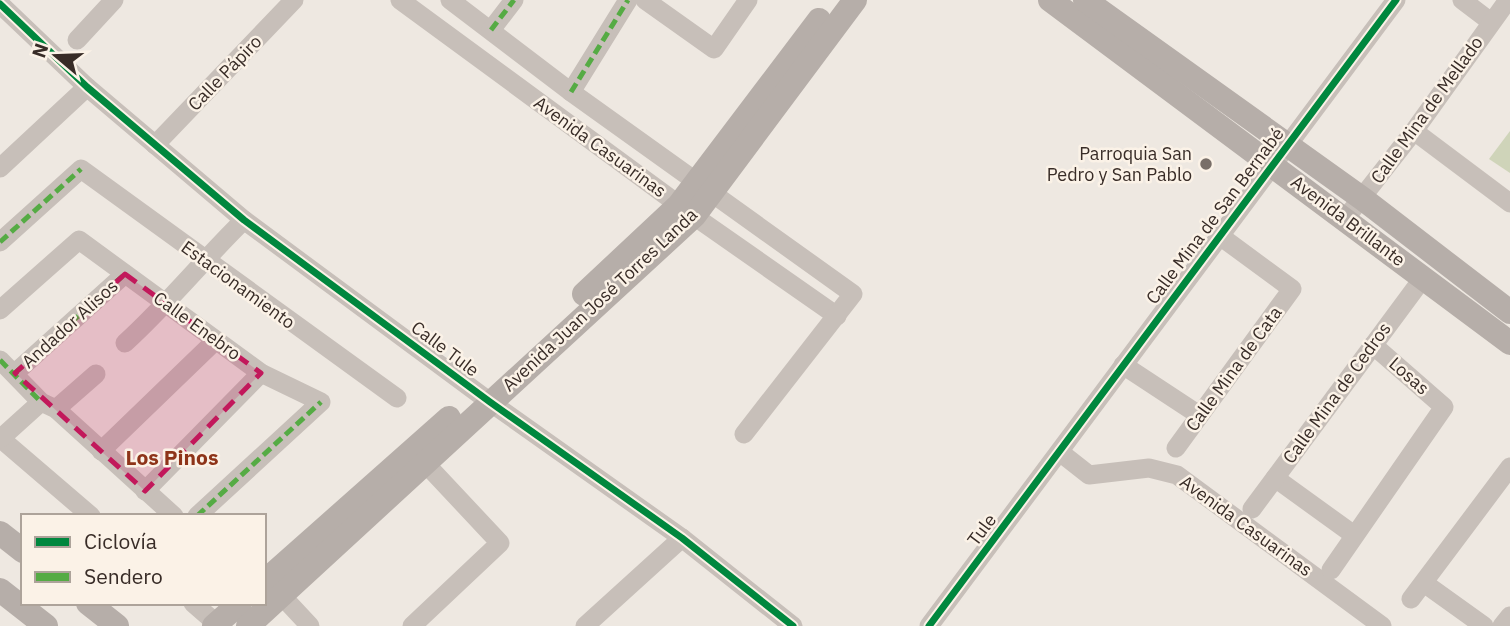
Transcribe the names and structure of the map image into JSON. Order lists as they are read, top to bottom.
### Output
{
  "streets": {
    "main road": ["Avenida Brillante", "Avenida Juan José Torres Landa"],
    "street": [
      "Calle Pápiro",
      "Calle Mina de Mellado",
      "Avenida Casuarinas",
      "Calle Mina de San Bernabé",
      "Estacionamiento",
      "Andador Alisos",
      "Calle Enebro",
      "Calle Tule",
      "Calle Mina de Cata",
      "Losas",
      "Calle Mina de Cedros",
      "Tule"
    ]
  },
  "crossings": [
    ["Calle Pápiro", "Calle Tule"],
    ["Calle Mina de Mellado", "Avenida Brillante"],
    ["Avenida Casuarinas", "Calle Mina de San Bernabé"],
    ["Avenida Casuarinas", "Avenida Juan José Torres Landa"],
    ["Avenida Casuarinas", "Tule"],
    ["Calle Mina de San Bernabé", "Avenida Brillante"],
    ["Calle Mina de San Bernabé", "Calle Mina de Cata"],
    ["Calle Mina de San Bernabé", "Tule"],
    ["Avenida Brillante", "Calle Mina de Cedros"],
    ["Avenida Juan José Torres Landa", "Calle Tule"],
    ["Andador Alisos", "Calle Enebro"],
    ["Losas", "Calle Mina de Cedros"]
  ],
  "districts": ["Los Pinos"],
  "places": ["Parroquia San Pedro y San Pablo"],
  "legend": ["Ciclovía", "Sendero"],
  "north": "left"
}
